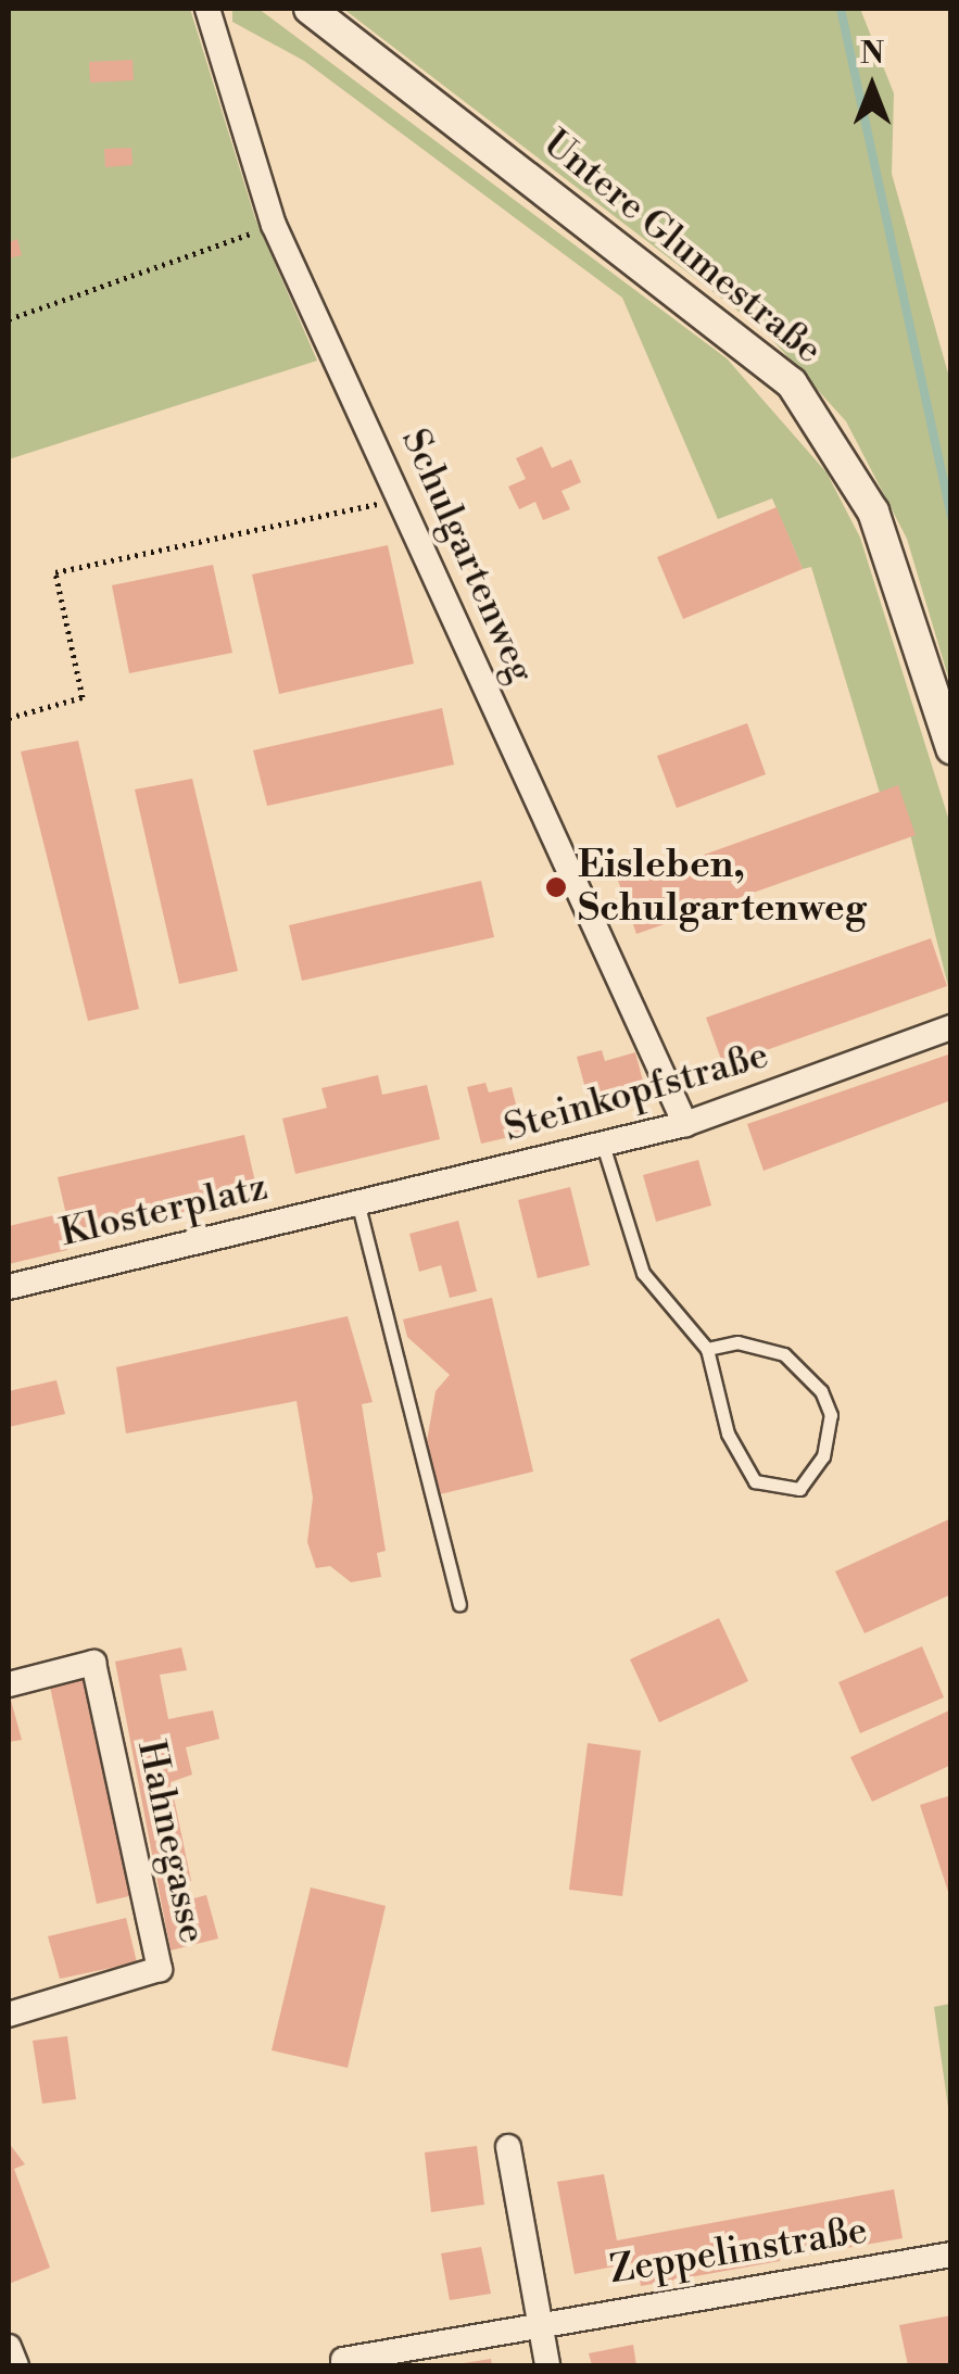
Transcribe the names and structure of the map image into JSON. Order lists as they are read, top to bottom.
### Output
{
  "streets": {
    "street": [
      "Untere Glumestraße",
      "Schulgartenweg",
      "Steinkopfstraße",
      "Klosterplatz",
      "Hahnegasse",
      "Zeppelinstraße"
    ]
  },
  "crossings": [
    ["Schulgartenweg", "Steinkopfstraße"],
    ["Steinkopfstraße", "Klosterplatz"]
  ],
  "places": ["Eisleben, Schulgartenweg"],
  "north": "top"
}
